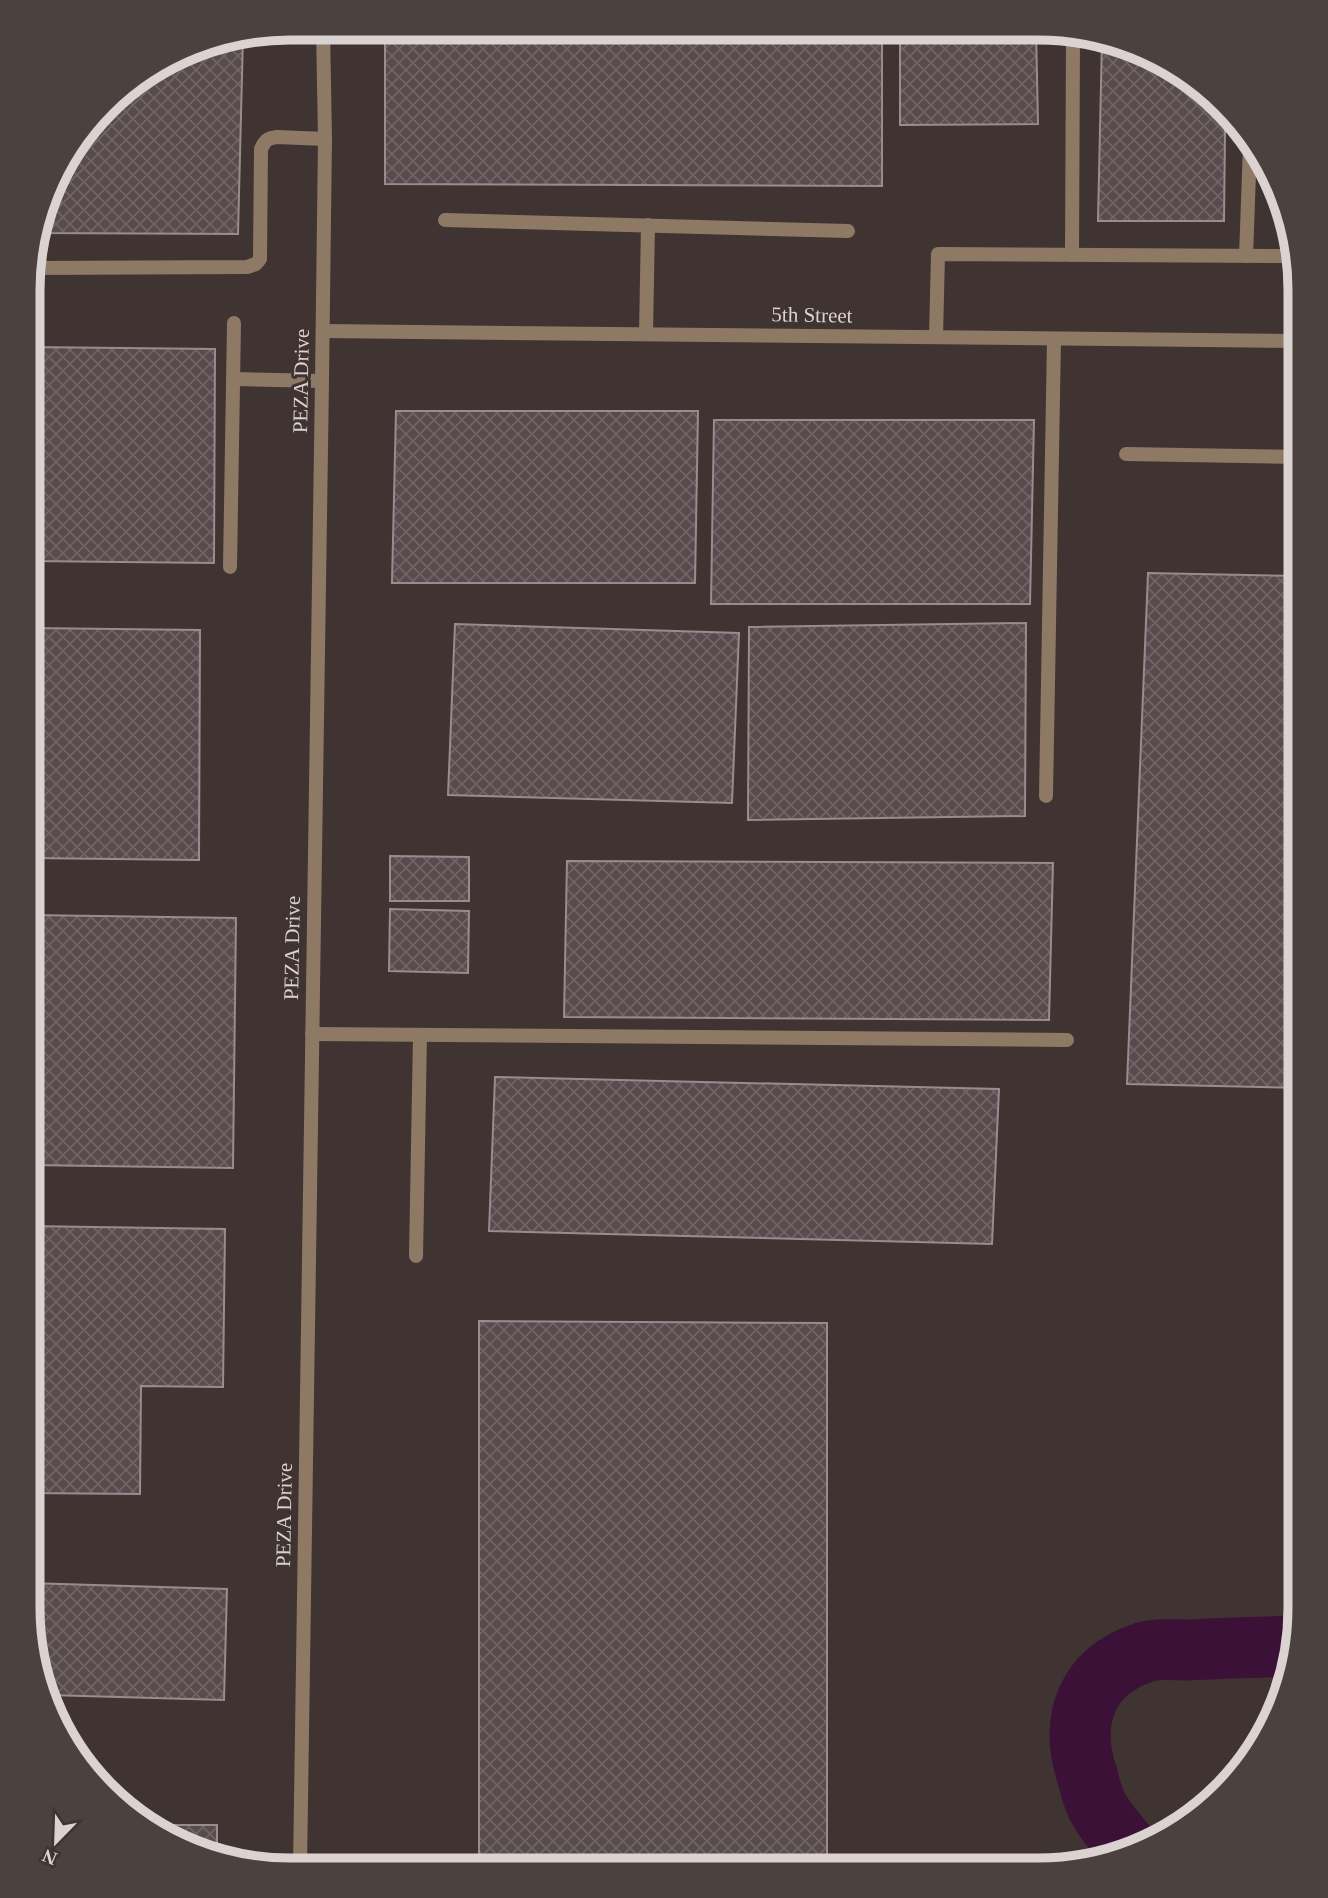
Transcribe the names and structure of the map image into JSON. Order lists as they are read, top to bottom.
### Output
{
  "streets": {
    "street": ["5th Street", "PEZA Drive"]
  },
  "crossings": [
    ["5th Street", "PEZA Drive"]
  ],
  "north": "bottom left"
}
